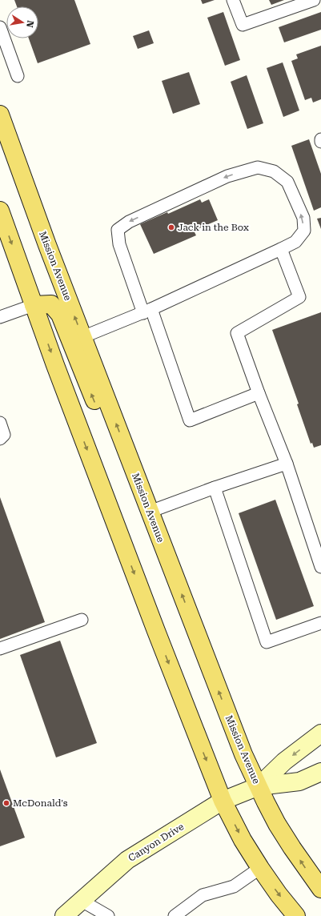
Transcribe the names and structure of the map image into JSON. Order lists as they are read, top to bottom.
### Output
{
  "streets": {
    "main road": ["Mission Avenue", "Canyon Drive"]
  },
  "crossings": [
    ["Mission Avenue", "Canyon Drive"]
  ],
  "places": ["Jack in the Box", "McDonald's"],
  "north": "right"
}
